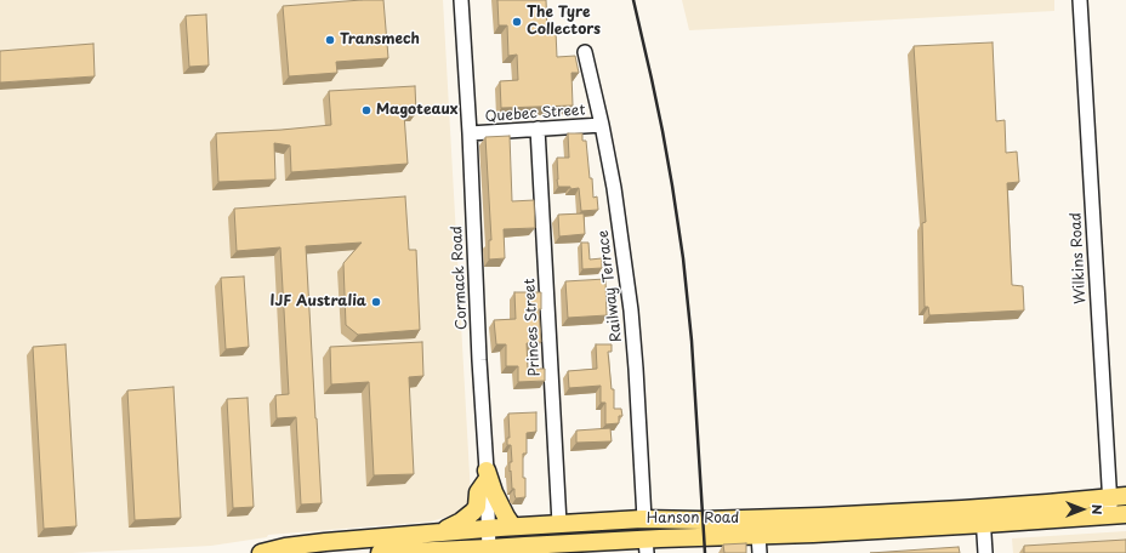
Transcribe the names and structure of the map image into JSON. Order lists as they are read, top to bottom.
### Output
{
  "streets": {
    "main road": ["Hanson Road"],
    "street": [
      "Quebec Street",
      "Wilkins Road",
      "Cormack Road",
      "Railway Terrace",
      "Princes Street"
    ]
  },
  "crossings": [
    ["Quebec Street", "Cormack Road"],
    ["Quebec Street", "Railway Terrace"],
    ["Quebec Street", "Princes Street"],
    ["Wilkins Road", "Hanson Road"],
    ["Cormack Road", "Hanson Road"],
    ["Railway Terrace", "Hanson Road"],
    ["Princes Street", "Hanson Road"]
  ],
  "places": [
    "The Tyre Collectors",
    "Transmech",
    "Magoteaux",
    "IJF Australia"
  ],
  "north": "right"
}
